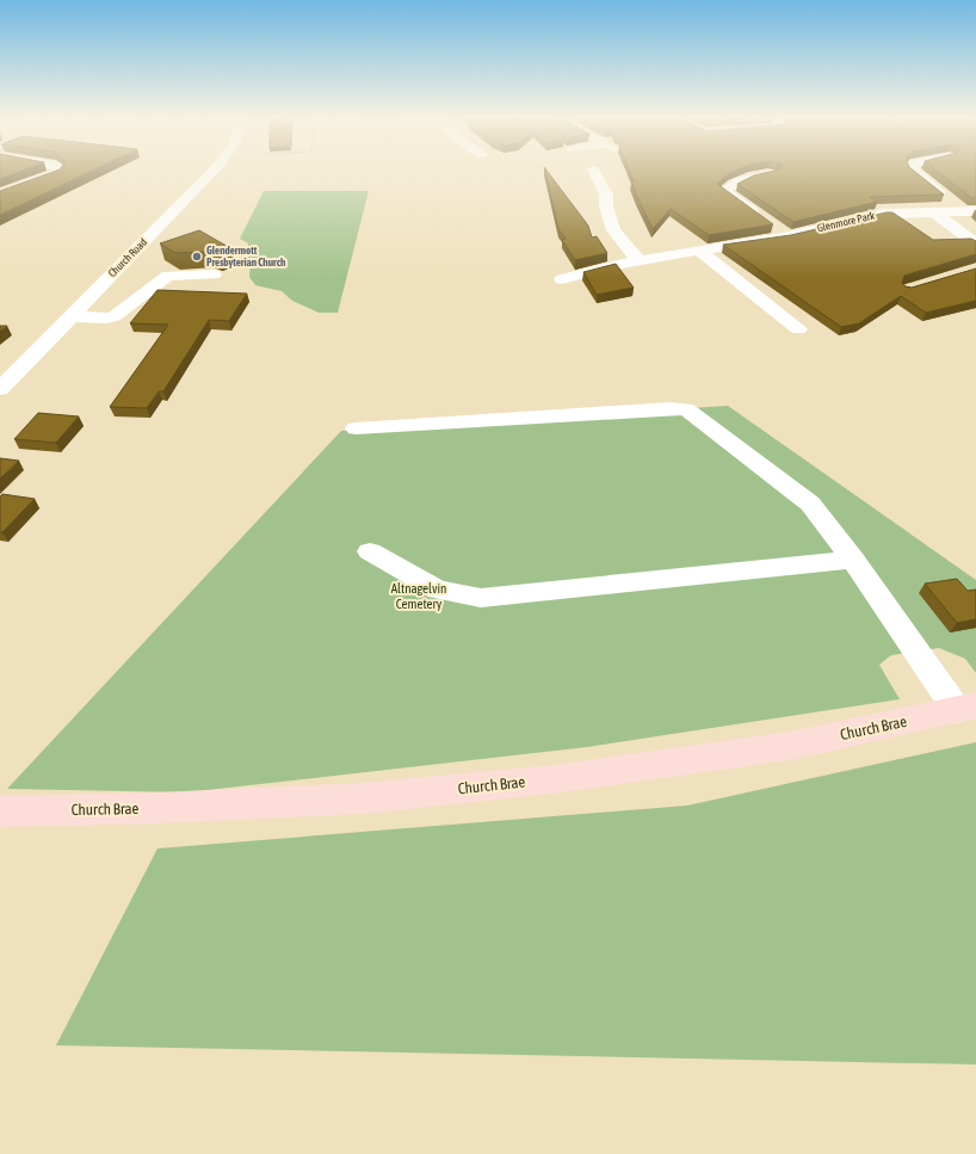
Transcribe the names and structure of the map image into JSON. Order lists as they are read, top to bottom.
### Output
{
  "streets": {
    "main road": ["Church Brae"],
    "street": ["Glenmore Park", "Church Road"]
  },
  "parks": ["Altnagelvin Cemetery"],
  "places": ["Glendermott Presbyterian Church"]
}
